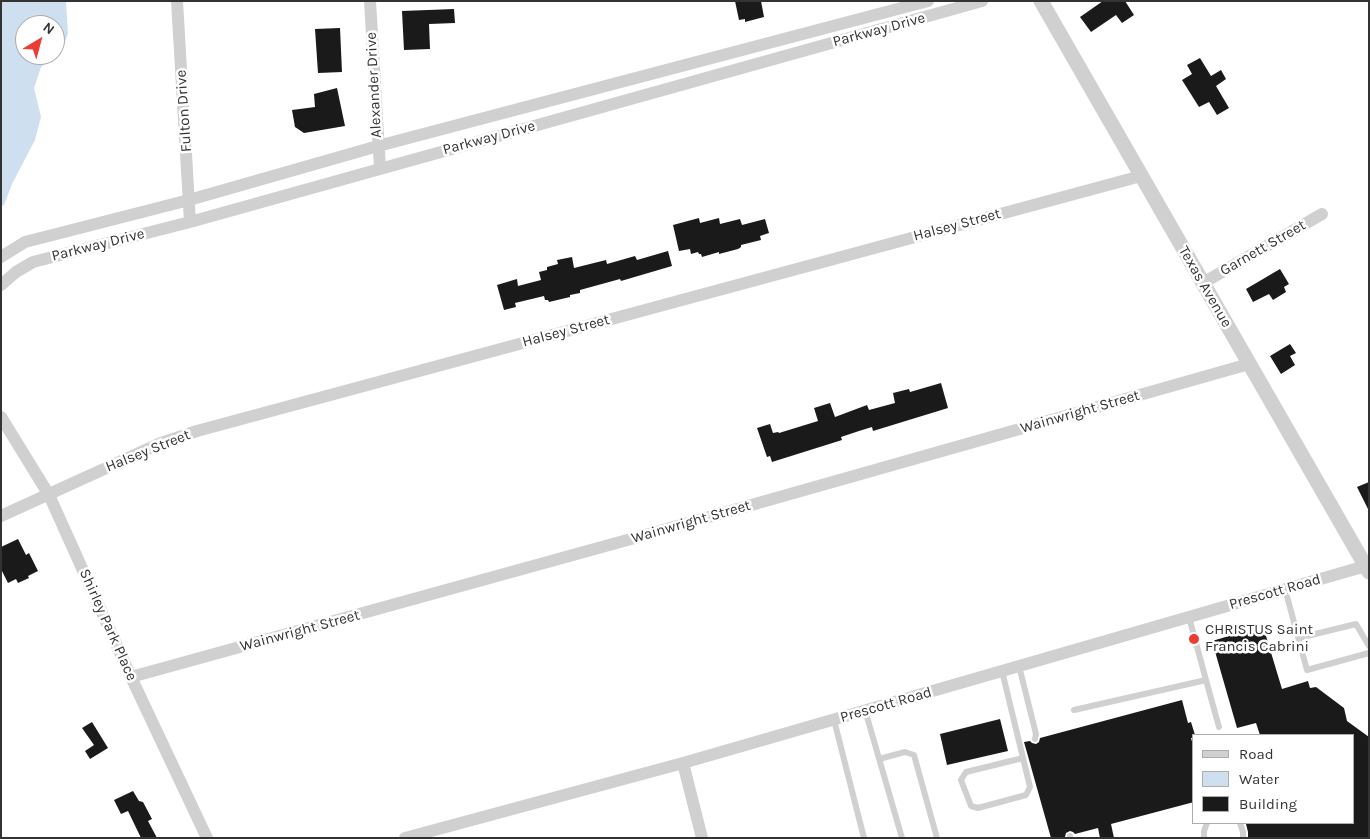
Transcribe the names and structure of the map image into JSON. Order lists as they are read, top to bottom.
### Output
{
  "streets": {
    "street": [
      "Parkway Drive",
      "Alexander Drive",
      "Fulton Drive",
      "Halsey Street",
      "Garnett Street",
      "Texas Avenue",
      "Wainwright Street",
      "Prescott Road",
      "Shirley Park Place"
    ]
  },
  "crossings": [
    ["Parkway Drive", "Alexander Drive"],
    ["Parkway Drive", "Fulton Drive"],
    ["Halsey Street", "Texas Avenue"],
    ["Halsey Street", "Shirley Park Place"],
    ["Garnett Street", "Texas Avenue"],
    ["Texas Avenue", "Wainwright Street"],
    ["Texas Avenue", "Prescott Road"],
    ["Wainwright Street", "Shirley Park Place"]
  ],
  "places": ["CHRISTUS Saint Francis Cabrini"],
  "legend": ["Road", "Water", "Building"],
  "north": "top right"
}
